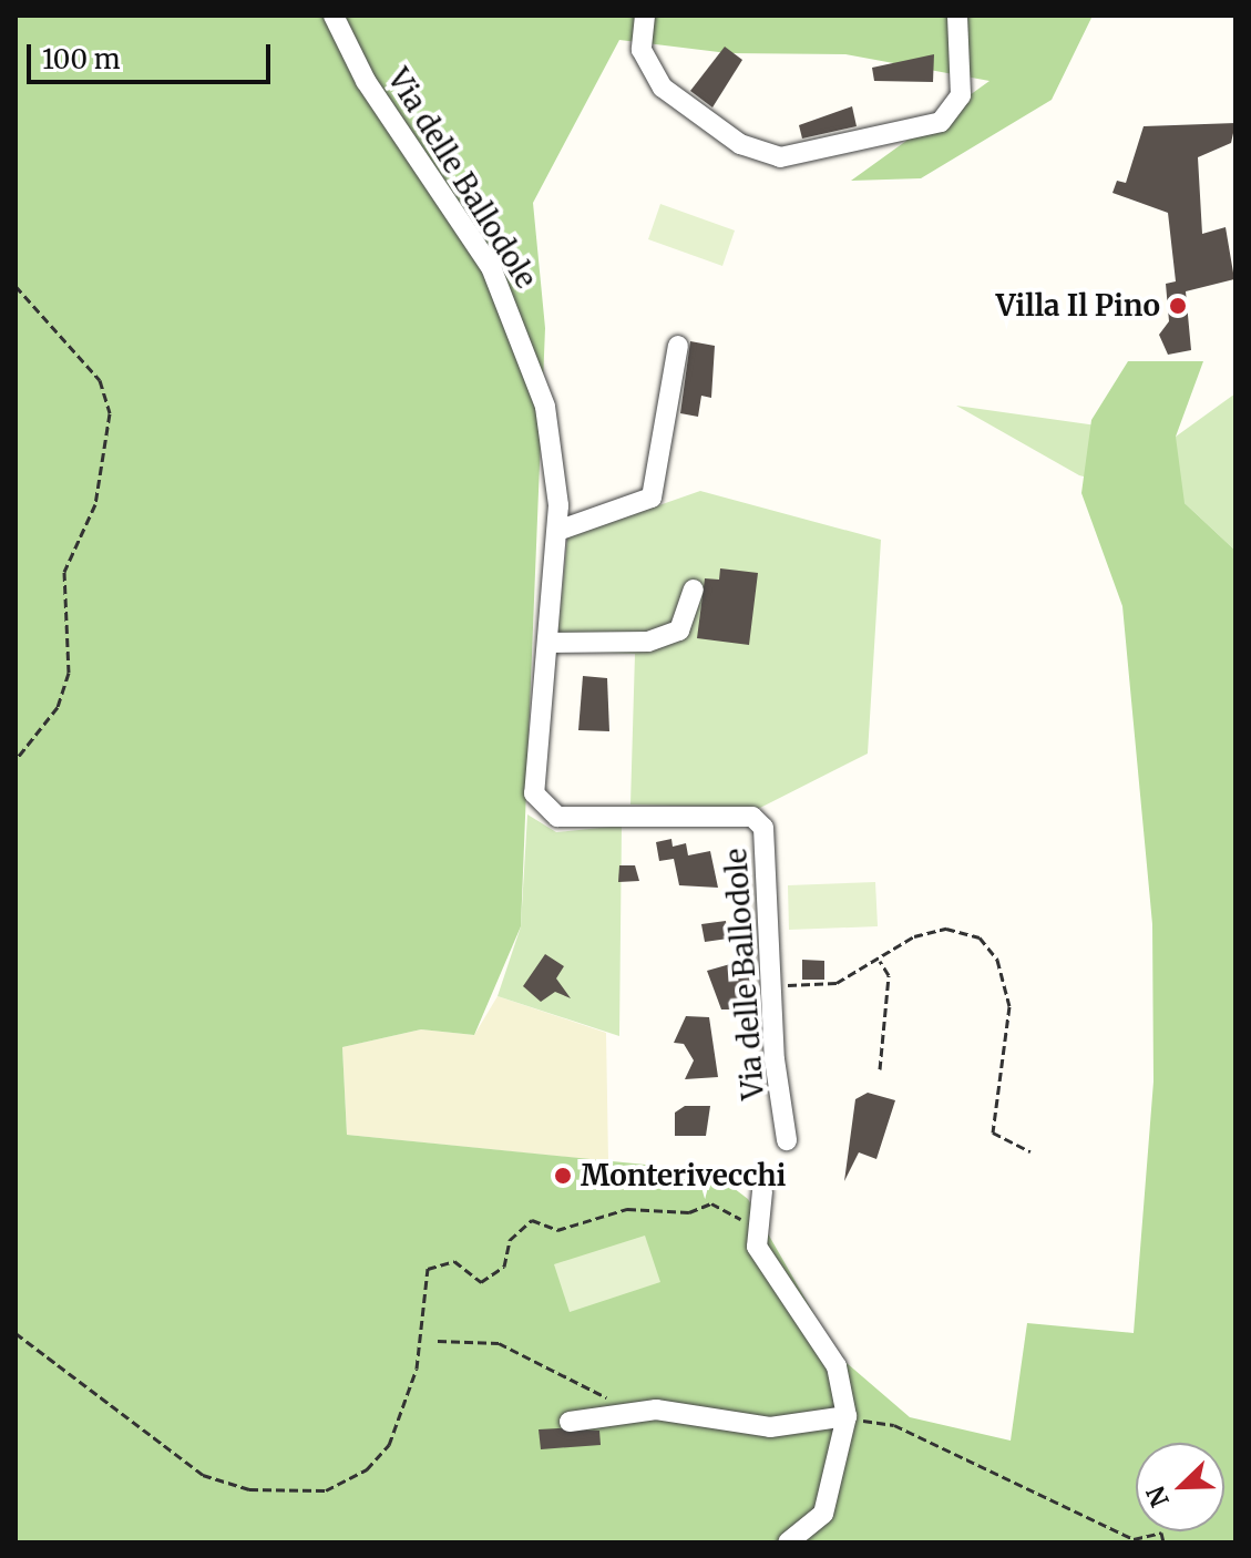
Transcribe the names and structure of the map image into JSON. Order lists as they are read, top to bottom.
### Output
{
  "streets": {
    "lane": ["Via delle Ballodole"]
  },
  "places": ["Villa Il Pino", "Monterivecchi"],
  "scale_bar": "100 m",
  "north": "bottom left"
}
